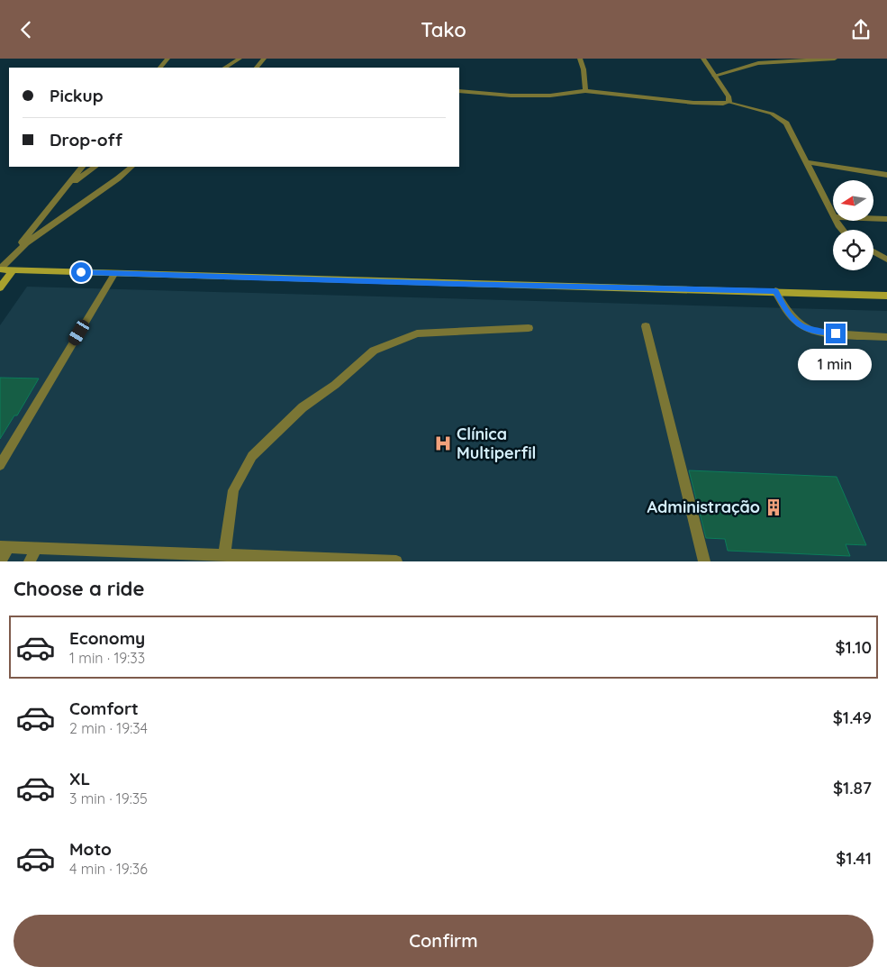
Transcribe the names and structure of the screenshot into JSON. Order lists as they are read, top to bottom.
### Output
{
  "places": {
    "hospital": ["Clínica Multiperfil"],
    "building": ["Administração"]
  },
  "north": "left",
  "page": {
    "header": "Tako",
    "banner": ["Pickup", "Drop-off"],
    "bubble": "1 min",
    "heading": "Choose a ride",
    "list": [
      {
        "name": "Economy",
        "note": "1 min · 19:33",
        "value": "$1.10"
      },
      {
        "name": "Comfort",
        "note": "2 min · 19:34",
        "value": "$1.49"
      },
      {
        "name": "XL",
        "note": "3 min · 19:35",
        "value": "$1.87"
      },
      {
        "name": "Moto",
        "note": "4 min · 19:36",
        "value": "$1.41"
      }
    ],
    "buttons": "Confirm"
  }
}
